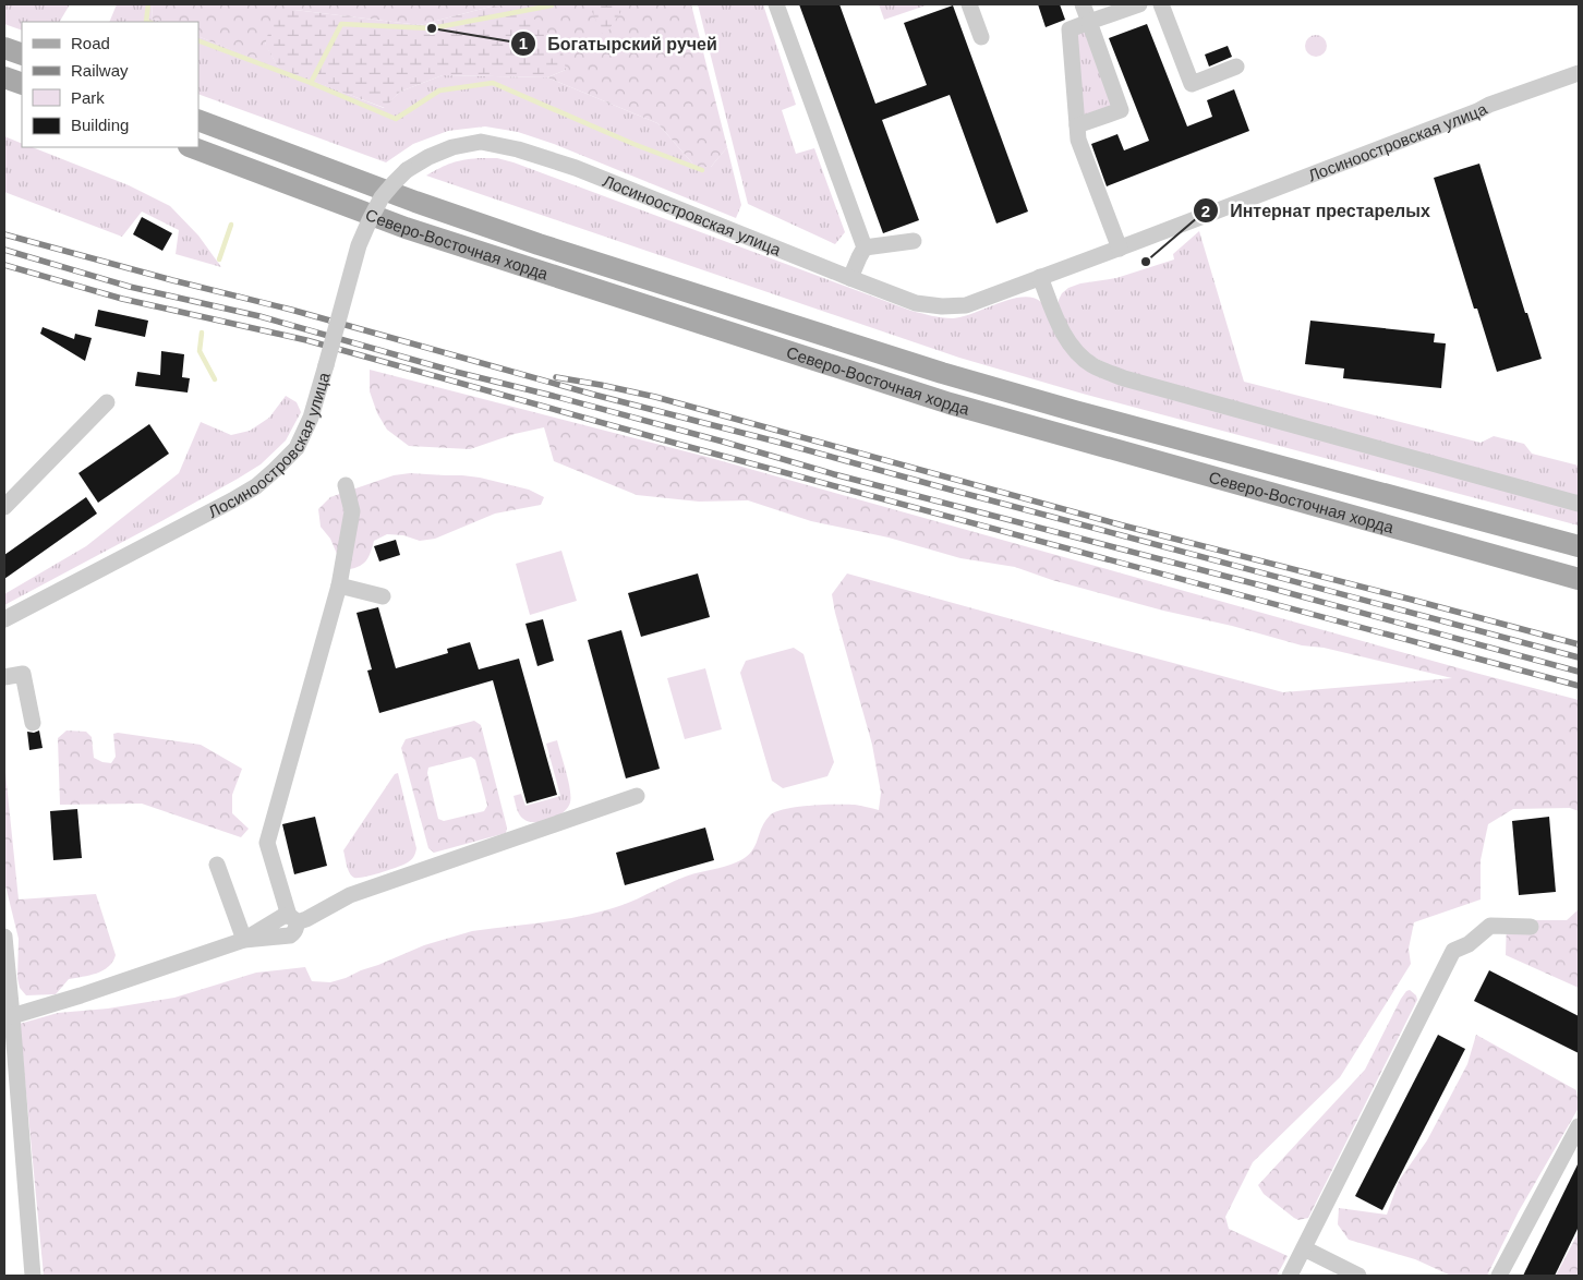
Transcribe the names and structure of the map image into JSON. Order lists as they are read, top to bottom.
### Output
{
  "streets": {
    "main road": ["Северо-Восточная хорда"],
    "street": ["Лосиноостровская улица"]
  },
  "places": ["Богатырский ручей", "Интернат престарелых"],
  "legend": [
    "Road",
    "Railway",
    "Park",
    "Building"
  ]
}
